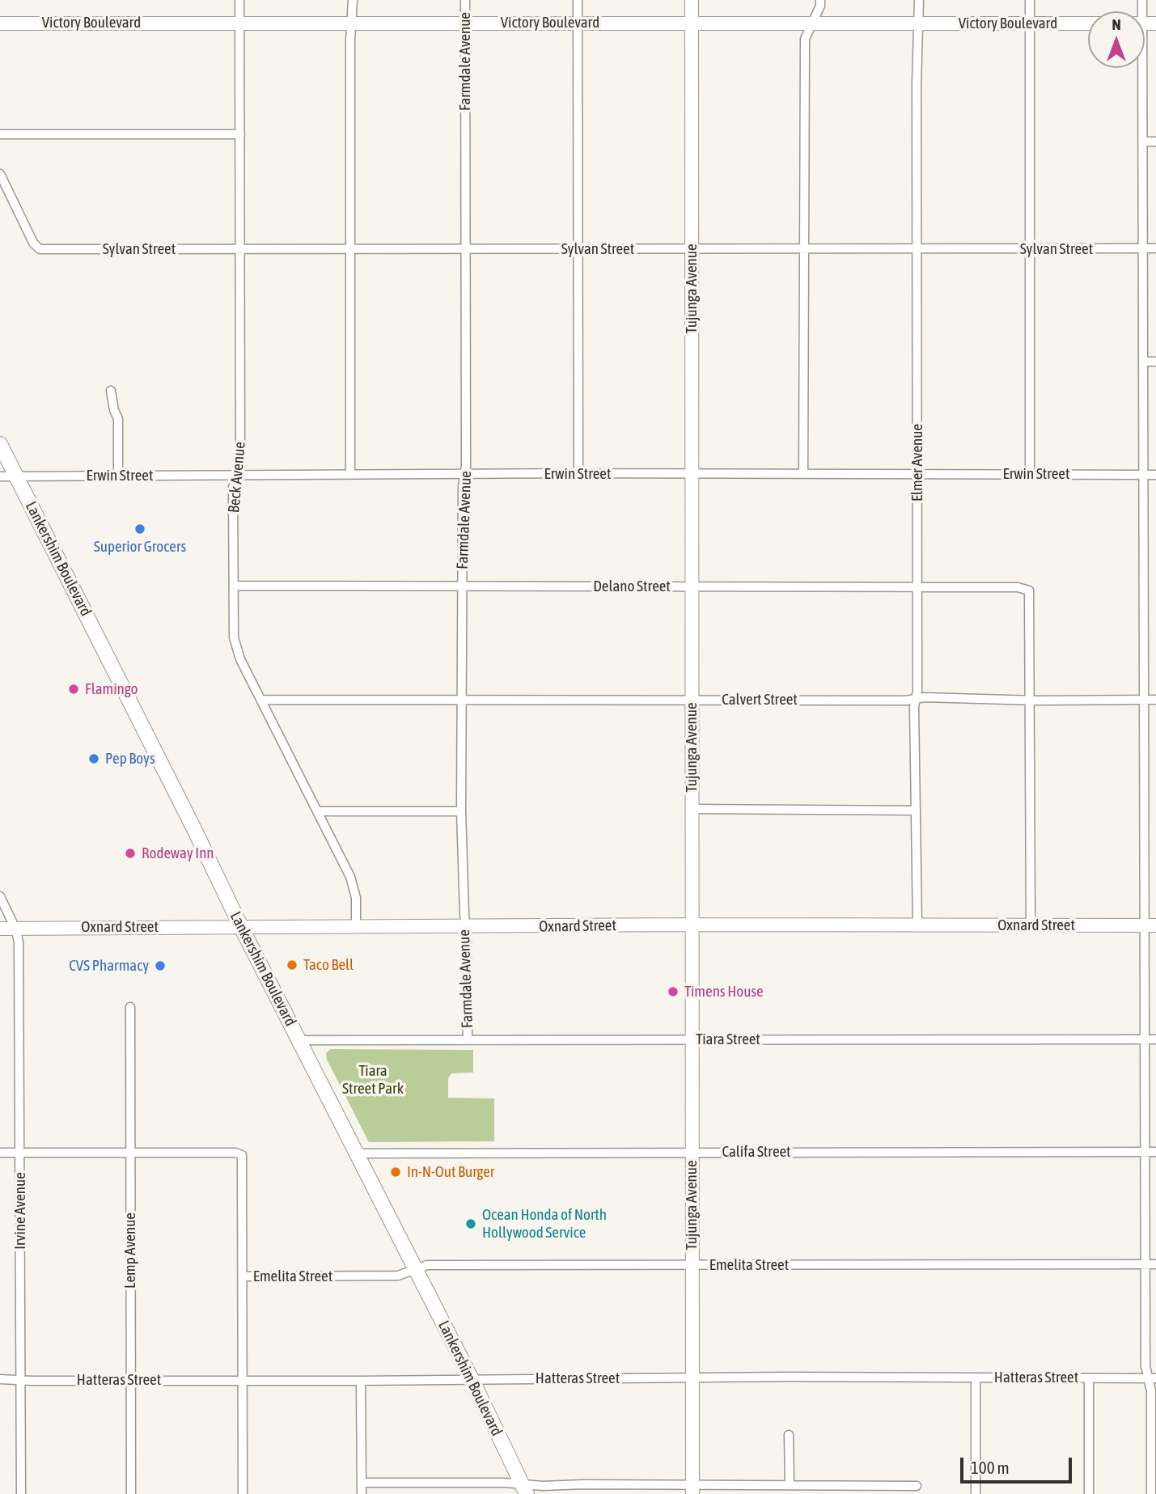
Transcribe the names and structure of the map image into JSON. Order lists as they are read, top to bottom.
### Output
{
  "streets": {
    "main road": [
      "Victory Boulevard",
      "Tujunga Avenue",
      "Lankershim Boulevard",
      "Oxnard Street"
    ],
    "street": [
      "Farmdale Avenue",
      "Sylvan Street",
      "Elmer Avenue",
      "Erwin Street",
      "Beck Avenue",
      "Delano Street",
      "Calvert Street",
      "Tiara Street",
      "Califa Street",
      "Irvine Avenue",
      "Lemp Avenue",
      "Emelita Street",
      "Hatteras Street"
    ]
  },
  "crossings": [
    ["Victory Boulevard", "Farmdale Avenue"],
    ["Victory Boulevard", "Tujunga Avenue"],
    ["Victory Boulevard", "Elmer Avenue"],
    ["Victory Boulevard", "Beck Avenue"],
    ["Farmdale Avenue", "Sylvan Street"],
    ["Farmdale Avenue", "Erwin Street"],
    ["Farmdale Avenue", "Delano Street"],
    ["Farmdale Avenue", "Calvert Street"],
    ["Farmdale Avenue", "Oxnard Street"],
    ["Farmdale Avenue", "Tiara Street"],
    ["Sylvan Street", "Tujunga Avenue"],
    ["Sylvan Street", "Elmer Avenue"],
    ["Sylvan Street", "Beck Avenue"],
    ["Tujunga Avenue", "Erwin Street"],
    ["Tujunga Avenue", "Delano Street"],
    ["Tujunga Avenue", "Calvert Street"],
    ["Tujunga Avenue", "Oxnard Street"],
    ["Tujunga Avenue", "Tiara Street"],
    ["Tujunga Avenue", "Califa Street"],
    ["Tujunga Avenue", "Emelita Street"],
    ["Tujunga Avenue", "Hatteras Street"],
    ["Elmer Avenue", "Erwin Street"],
    ["Elmer Avenue", "Delano Street"],
    ["Elmer Avenue", "Calvert Street"],
    ["Elmer Avenue", "Oxnard Street"],
    ["Erwin Street", "Beck Avenue"],
    ["Erwin Street", "Lankershim Boulevard"],
    ["Beck Avenue", "Delano Street"],
    ["Beck Avenue", "Calvert Street"],
    ["Beck Avenue", "Oxnard Street"],
    ["Lankershim Boulevard", "Oxnard Street"],
    ["Lankershim Boulevard", "Tiara Street"],
    ["Lankershim Boulevard", "Califa Street"],
    ["Lankershim Boulevard", "Emelita Street"],
    ["Lankershim Boulevard", "Hatteras Street"],
    ["Delano Street", "Calvert Street"],
    ["Oxnard Street", "Irvine Avenue"],
    ["Irvine Avenue", "Hatteras Street"],
    ["Lemp Avenue", "Hatteras Street"]
  ],
  "parks": ["Tiara Street Park"],
  "places": [
    "Superior Grocers",
    "Flamingo",
    "Pep Boys",
    "Rodeway Inn",
    "Taco Bell",
    "CVS Pharmacy",
    "Timens House",
    "In-N-Out Burger",
    "Ocean Honda of North Hollywood Service"
  ],
  "scale_bar": "100 m",
  "north": "top"
}
